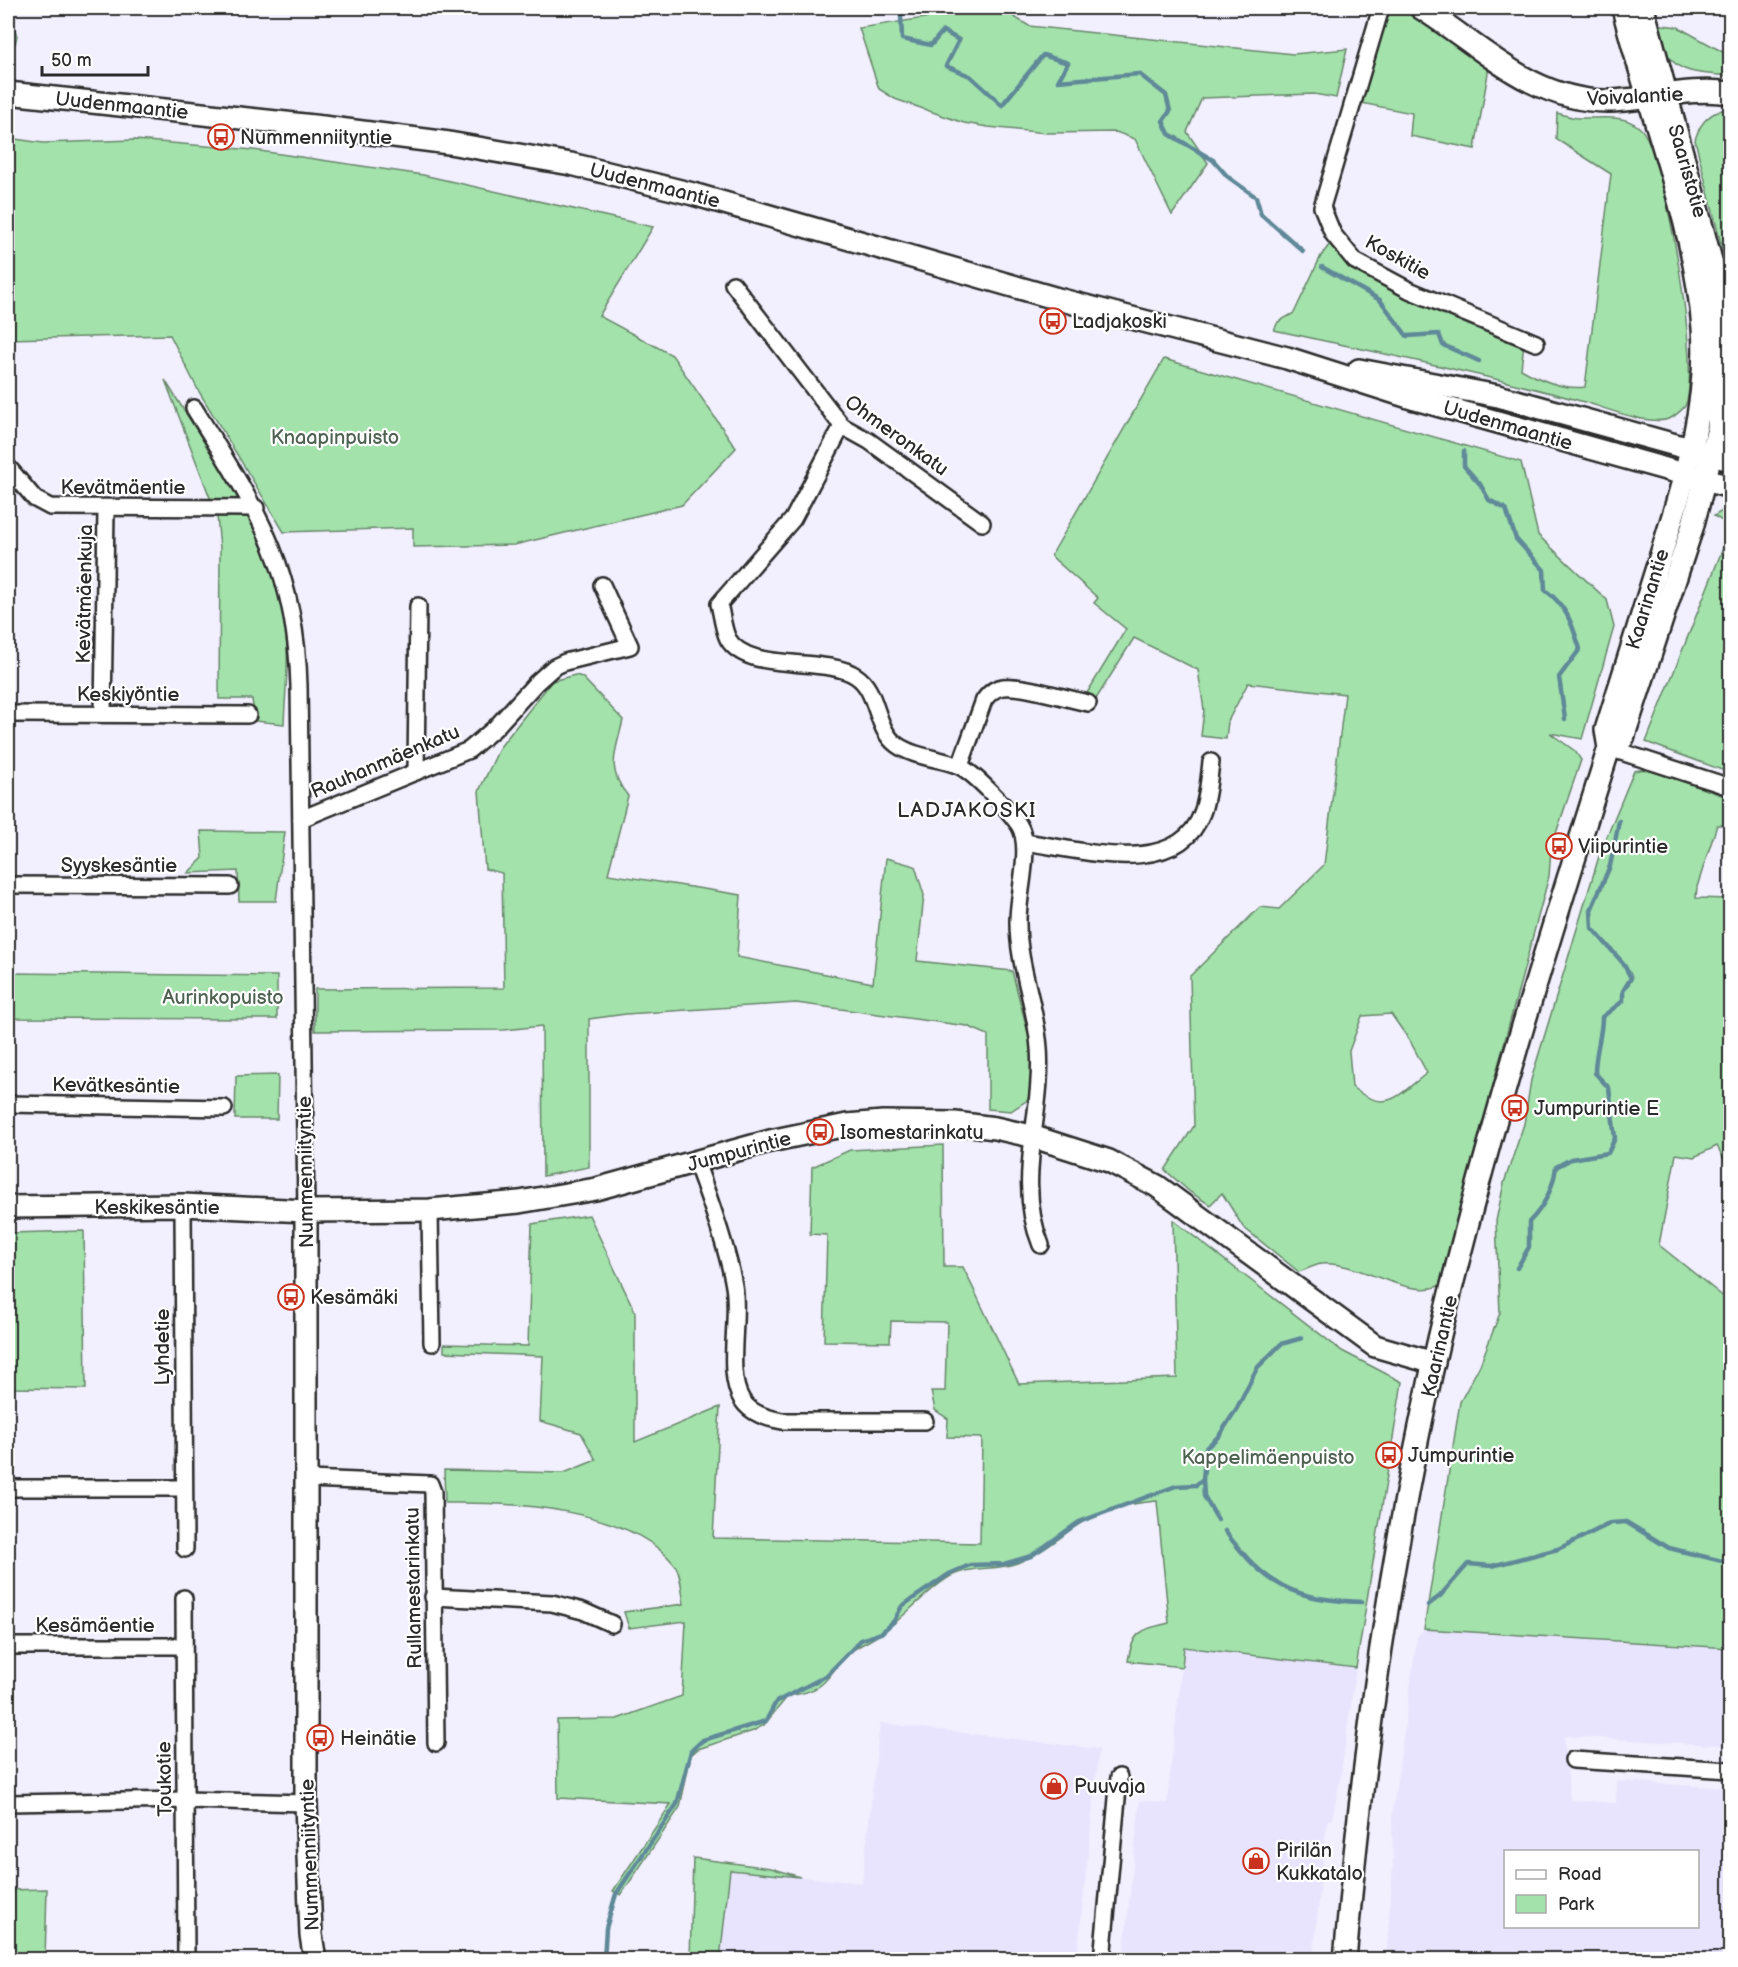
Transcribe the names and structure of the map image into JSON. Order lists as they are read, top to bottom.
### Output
{
  "streets": {
    "main road": [
      "Voivalantie",
      "Uudenmaantie",
      "Saaristotie",
      "Kaarinantie",
      "Jumpurintie",
      "Nummenniityntie",
      "Keskikesäntie"
    ],
    "street": [
      "Koskitie",
      "Ohmeronkatu",
      "Kevätmäentie",
      "Kevätmäenkuja",
      "Keskiyöntie",
      "Rauhanmäenkatu",
      "Syyskesäntie",
      "Kevätkesäntie",
      "Lyhdetie",
      "Rullamestarinkatu",
      "Kesämäentie",
      "Toukotie"
    ]
  },
  "crossings": [
    ["Voivalantie", "Saaristotie"],
    ["Uudenmaantie", "Saaristotie"],
    ["Uudenmaantie", "Kaarinantie"],
    ["Saaristotie", "Kaarinantie"],
    ["Kevätmäentie", "Kevätmäenkuja"],
    ["Kevätmäentie", "Nummenniityntie"],
    ["Kevätmäenkuja", "Keskiyöntie"],
    ["Kaarinantie", "Jumpurintie"],
    ["Rauhanmäenkatu", "Nummenniityntie"],
    ["Jumpurintie", "Nummenniityntie"],
    ["Jumpurintie", "Keskikesäntie"],
    ["Nummenniityntie", "Keskikesäntie"],
    ["Nummenniityntie", "Rullamestarinkatu"],
    ["Keskikesäntie", "Lyhdetie"],
    ["Kesämäentie", "Toukotie"]
  ],
  "districts": ["LADJAKOSKI"],
  "parks": ["Knaapinpuisto", "Aurinkopuisto", "Kappelimäenpuisto"],
  "places": {
    "bus stop": [
      "Nummenniityntie",
      "Ladjakoski",
      "Viipurintie",
      "Jumpurintie E",
      "Isomestarinkatu",
      "Kesämäki",
      "Jumpurintie",
      "Heinätie"
    ],
    "shop": ["Puuvaja", "Pirilän Kukkatalo"]
  },
  "legend": ["Road", "Park"],
  "scale_bar": "50 m"
}
